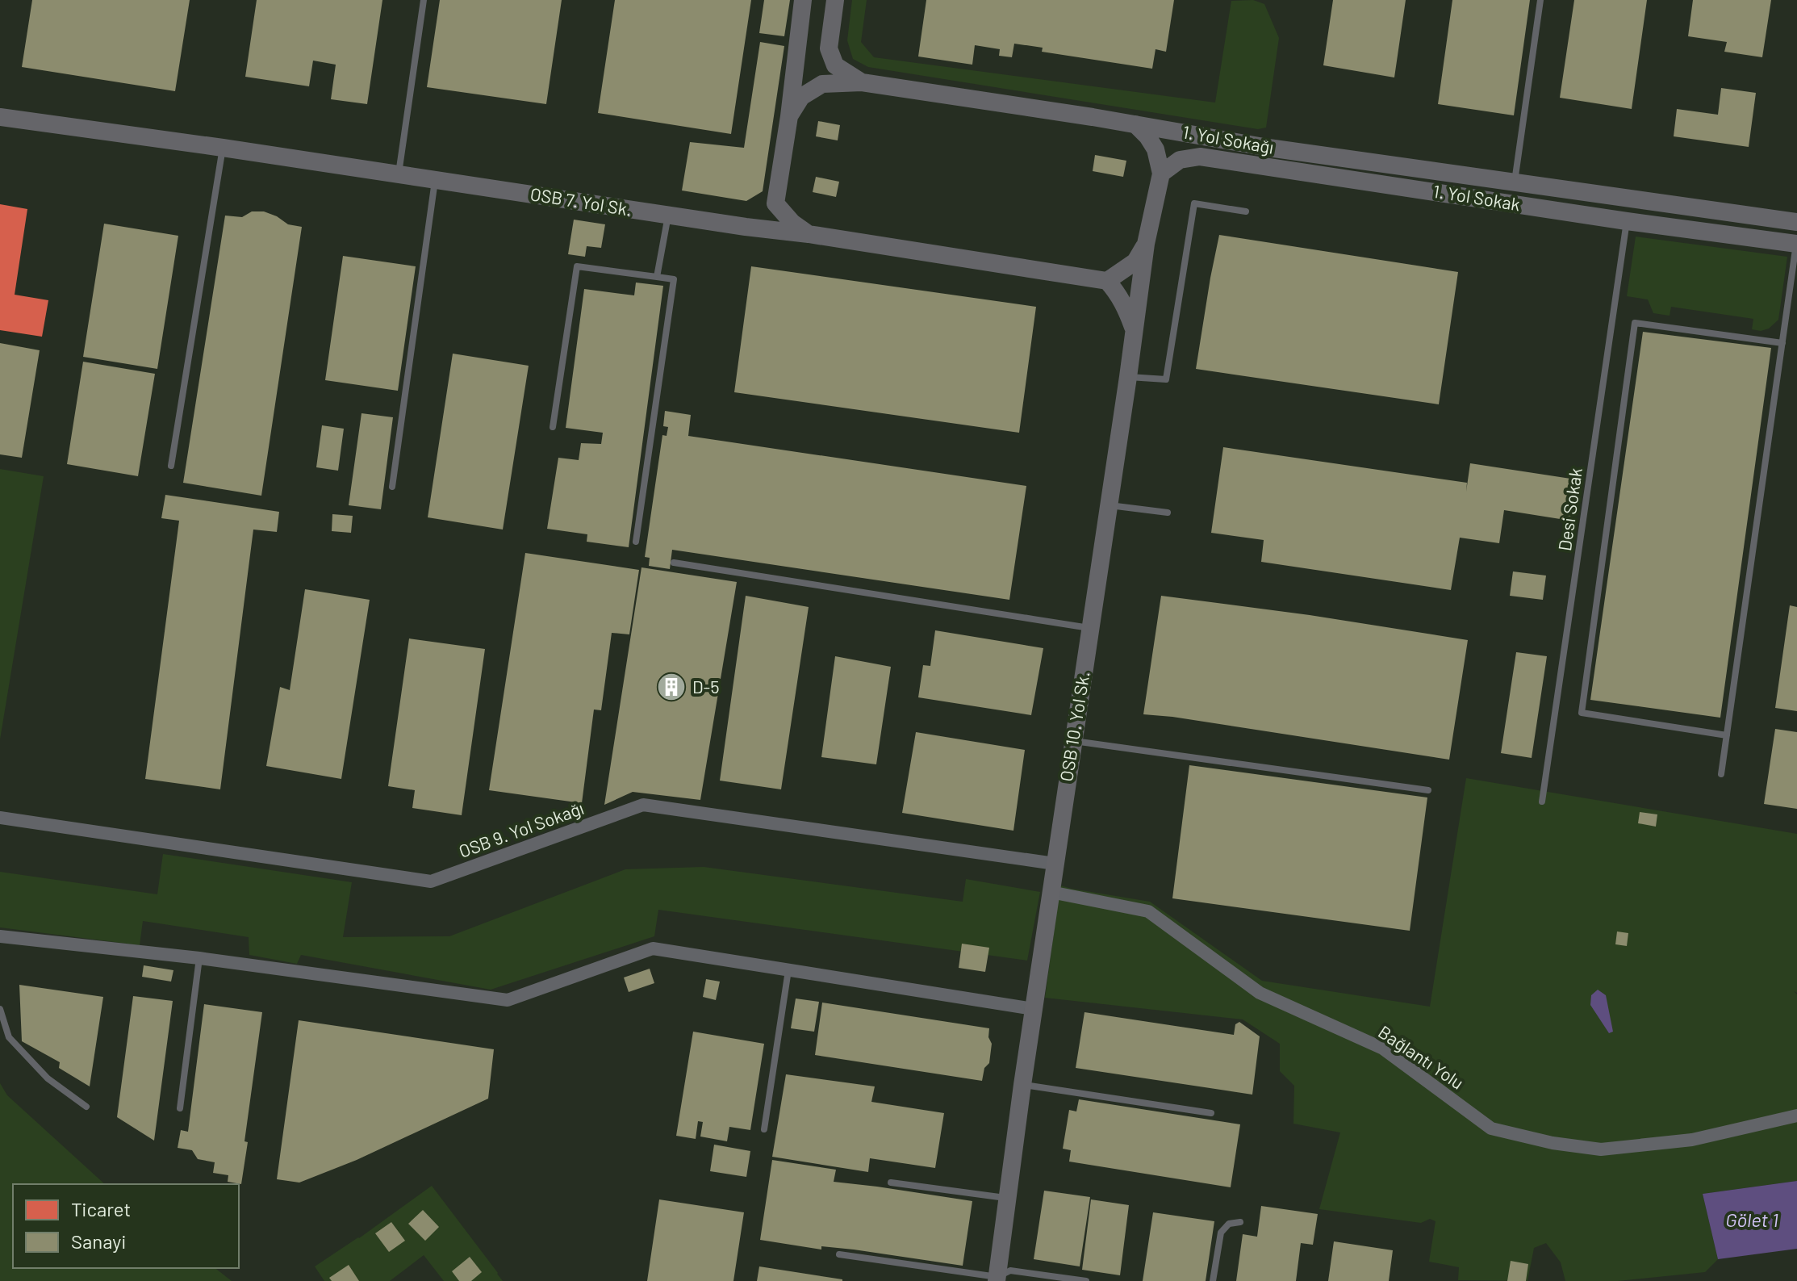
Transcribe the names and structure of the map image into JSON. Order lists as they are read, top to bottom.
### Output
{
  "streets": {
    "street": [
      "1. Yol Sokağı",
      "1. Yol Sokak",
      "OSB 7. Yol Sk.",
      "OSB 10. Yol Sk.",
      "OSB 9. Yol Sokağı",
      "Bağlantı Yolu"
    ],
    "lane": ["Desi Sokak"]
  },
  "crossings": [
    ["1. Yol Sokak", "Desi Sokak"],
    ["1. Yol Sokak", "OSB 10. Yol Sk."],
    ["OSB 10. Yol Sk.", "OSB 9. Yol Sokağı"],
    ["OSB 10. Yol Sk.", "Bağlantı Yolu"]
  ],
  "water": ["Gölet 1"],
  "places": {
    "building": ["D-5"]
  },
  "legend": ["Ticaret", "Sanayi"]
}
